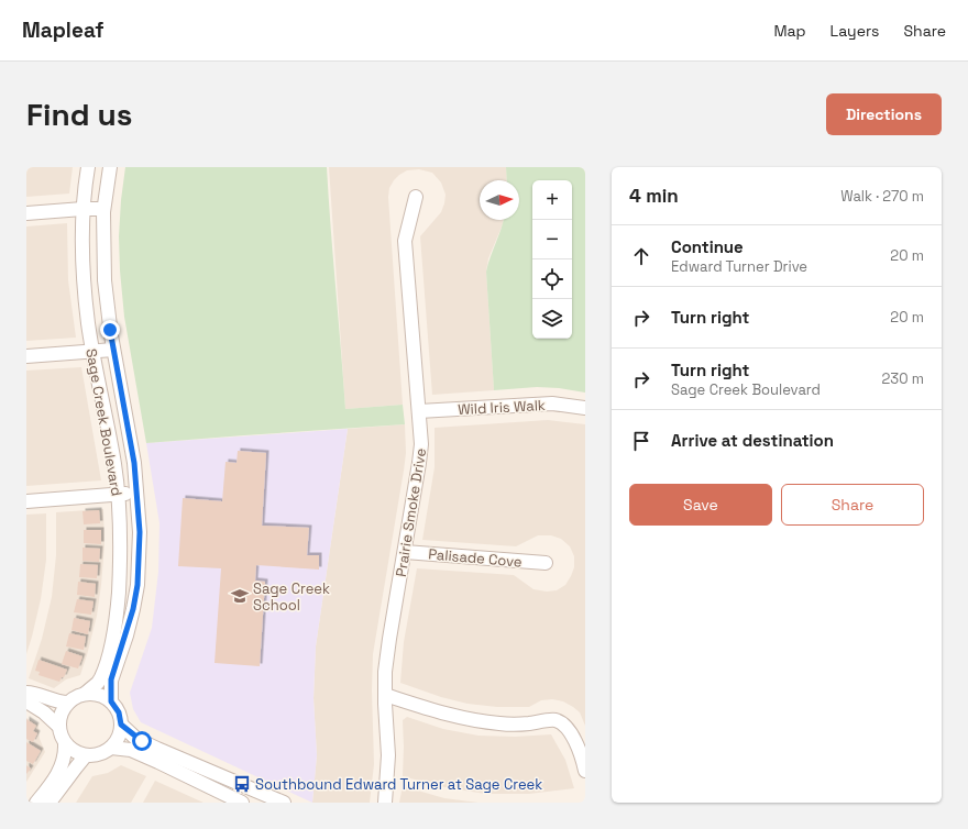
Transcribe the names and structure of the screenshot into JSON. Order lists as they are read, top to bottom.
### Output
{
  "streets": {
    "street": [
      "Wild Iris Walk",
      "Sage Creek Boulevard",
      "Prairie Smoke Drive",
      "Palisade Cove"
    ]
  },
  "crossings": [
    ["Wild Iris Walk", "Prairie Smoke Drive"],
    ["Prairie Smoke Drive", "Palisade Cove"]
  ],
  "places": {
    "school or university": ["Sage Creek School"],
    "bus stop": ["Southbound Edward Turner at Sage Creek"]
  },
  "north": "right",
  "page": {
    "header": "Mapleaf",
    "nav": ["Map", "Layers", "Share"],
    "buttons": [
      "Directions",
      ["Save", "Share"]
    ],
    "title": "Find us",
    "heading": ["4 min", "Walk · 270 m"],
    "map_buttons": ["+", "−"],
    "list": [
      ["Continue", "Edward Turner Drive", "20 m"],
      ["Turn right", "20 m"],
      ["Turn right", "Sage Creek Boulevard", "230 m"],
      "Arrive at destination"
    ]
  }
}
